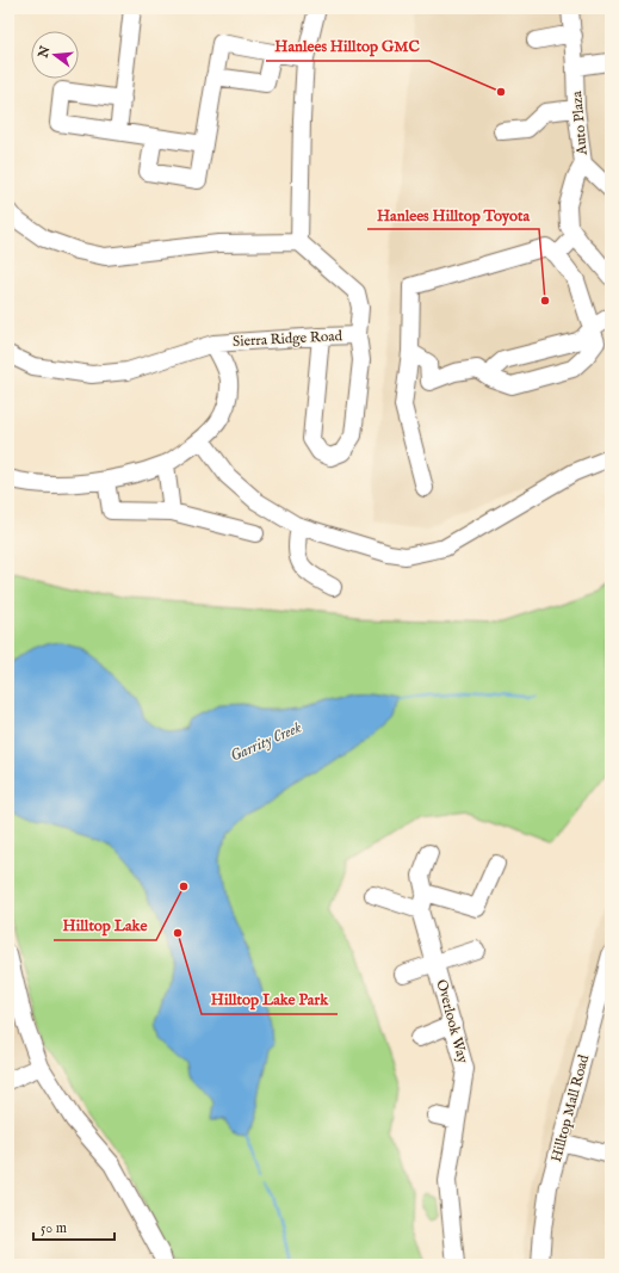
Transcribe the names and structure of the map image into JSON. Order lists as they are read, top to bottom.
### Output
{
  "streets": {
    "street": [
      "Auto Plaza",
      "Sierra Ridge Road",
      "Overlook Way",
      "Hilltop Mall Road"
    ]
  },
  "water": ["Garrity Creek"],
  "places": [
    "Hanlees Hilltop GMC",
    "Hanlees Hilltop Toyota",
    "Hilltop Lake",
    "Hilltop Lake Park"
  ],
  "scale_bar": "50 m",
  "north": "left"
}
